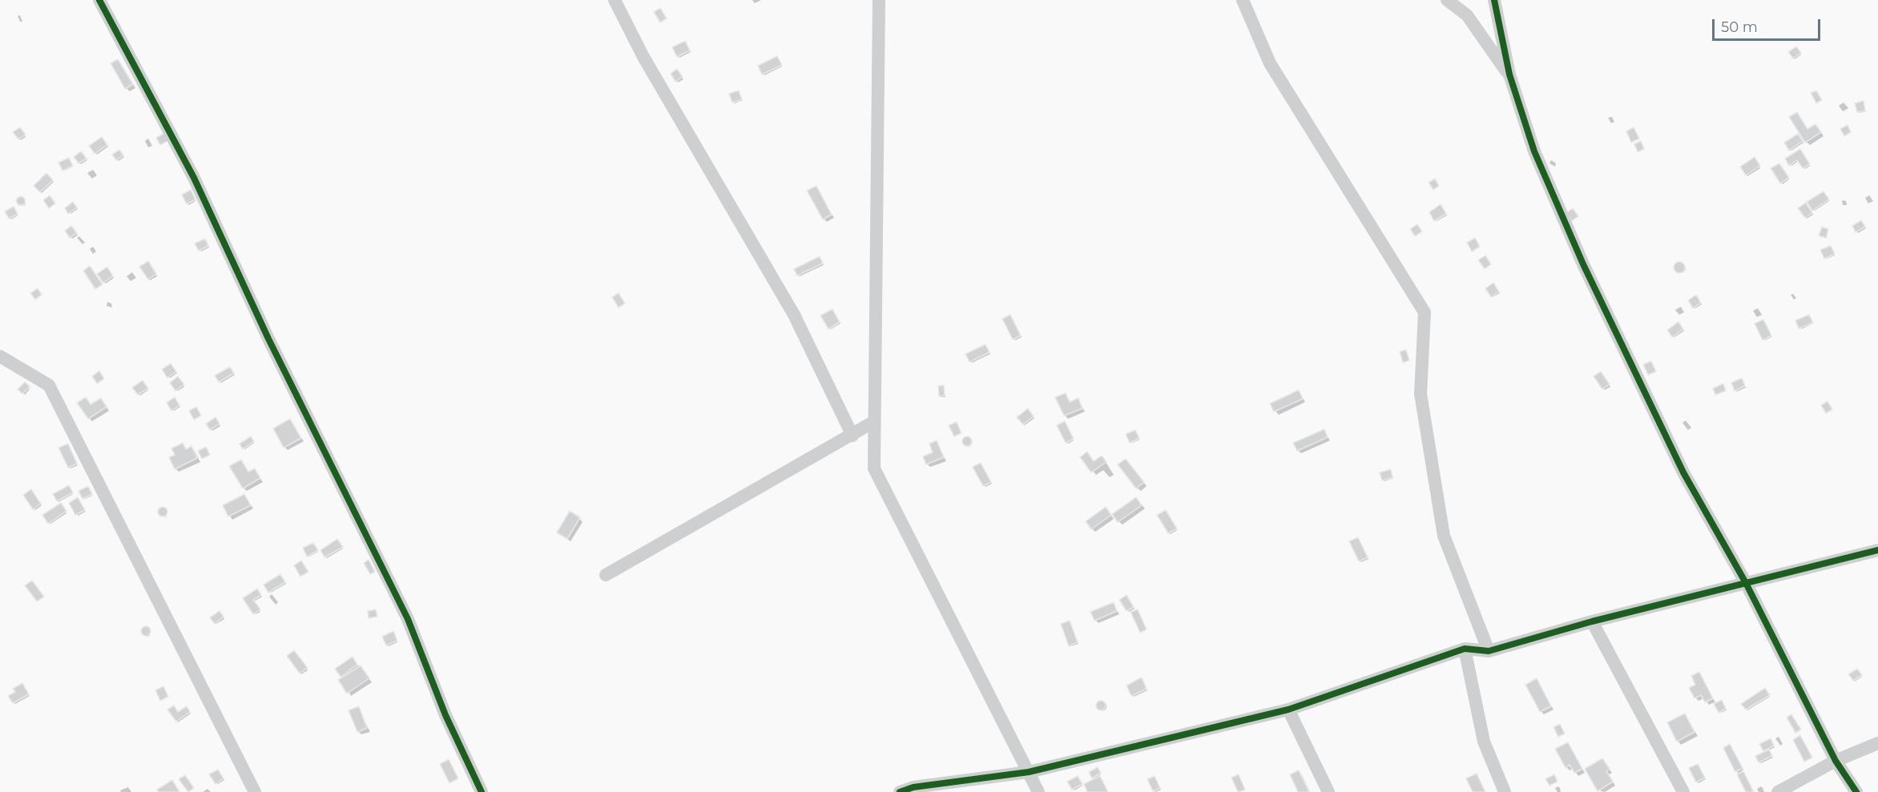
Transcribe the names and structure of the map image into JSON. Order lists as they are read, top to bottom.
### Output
{
  "scale_bar": "50 m"
}
